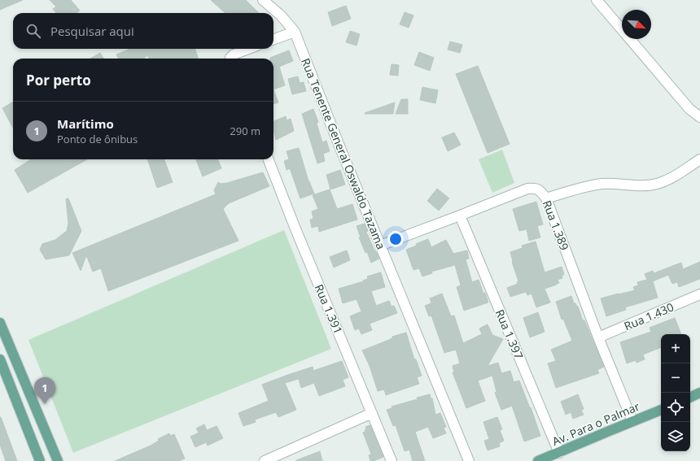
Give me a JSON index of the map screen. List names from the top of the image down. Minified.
{"streets":{"main road":["Av. Para o Palmar"],"street":["Rua Tenente General Oswaldo Tazama","Rua 1.389","Rua 1.391","Rua 1.430","Rua 1.397"]},"crossings":[["Rua Tenente General Oswaldo Tazama","Rua 1.389"],["Rua 1.389","Rua 1.430"],["Rua 1.389","Rua 1.397"],["Rua 1.389","Av. Para o Palmar"],["Rua 1.397","Av. Para o Palmar"]],"north":"bottom right","page":{"search":"Pesquisar aqui","heading":"Por perto","list":[{"mark":"1","name":"Marítimo","note":"Ponto de ônibus","value":"290 m"}],"map_buttons":["+","−"],"pins":"1"}}
